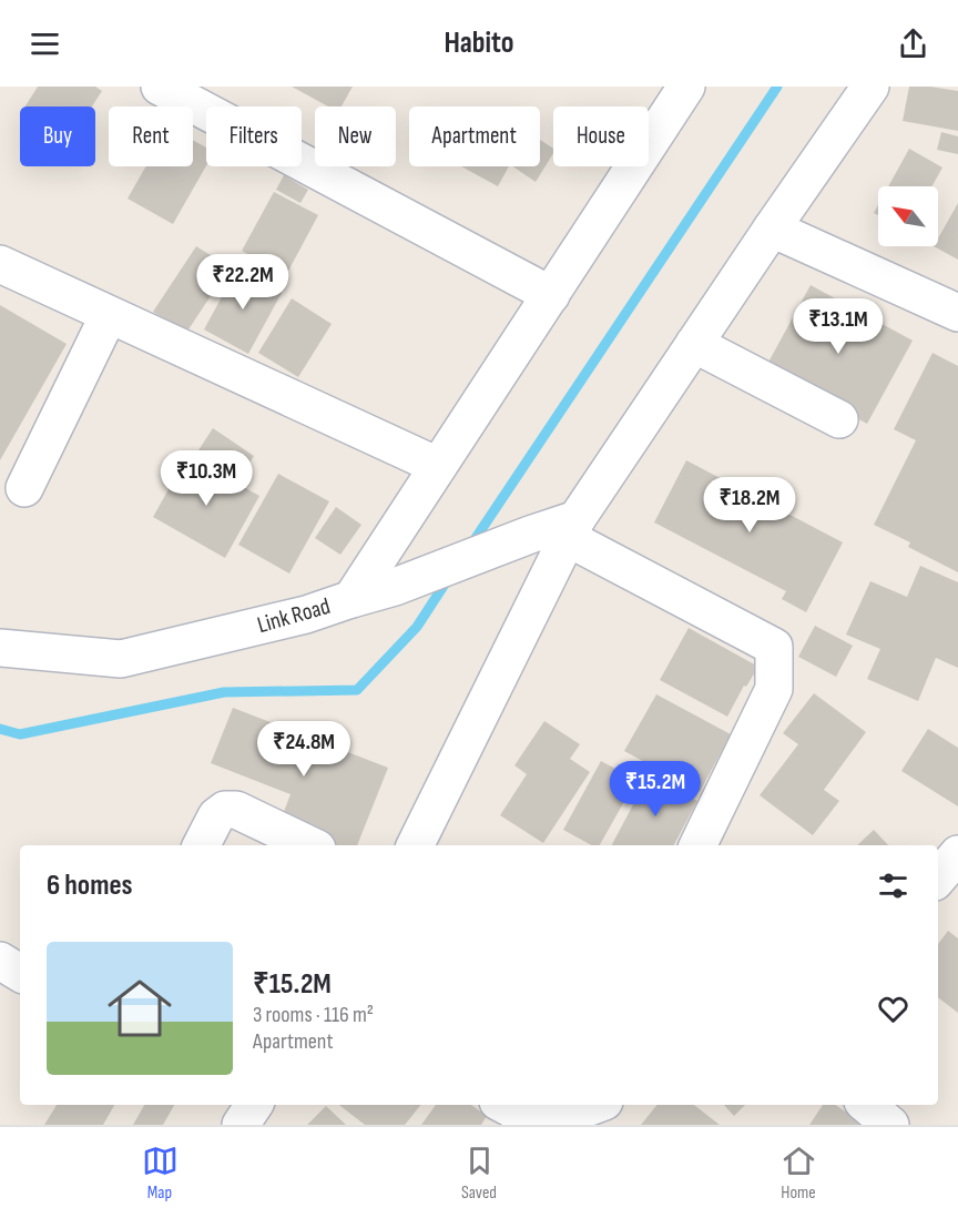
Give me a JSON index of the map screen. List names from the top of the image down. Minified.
{"streets":{"street":["Link Road"]},"north":"top left","page":{"header":"Habito","chip":["Buy","Rent","Filters","New","Apartment","House"],"price":["₹22.2M","₹13.1M","₹10.3M","₹18.2M","₹24.8M","₹15.2M"],"heading":"6 homes","list":[{"name":"₹15.2M","note":"3 rooms · 116 m² · Apartment"}],"tabs":["Map","Saved","Home"]}}
